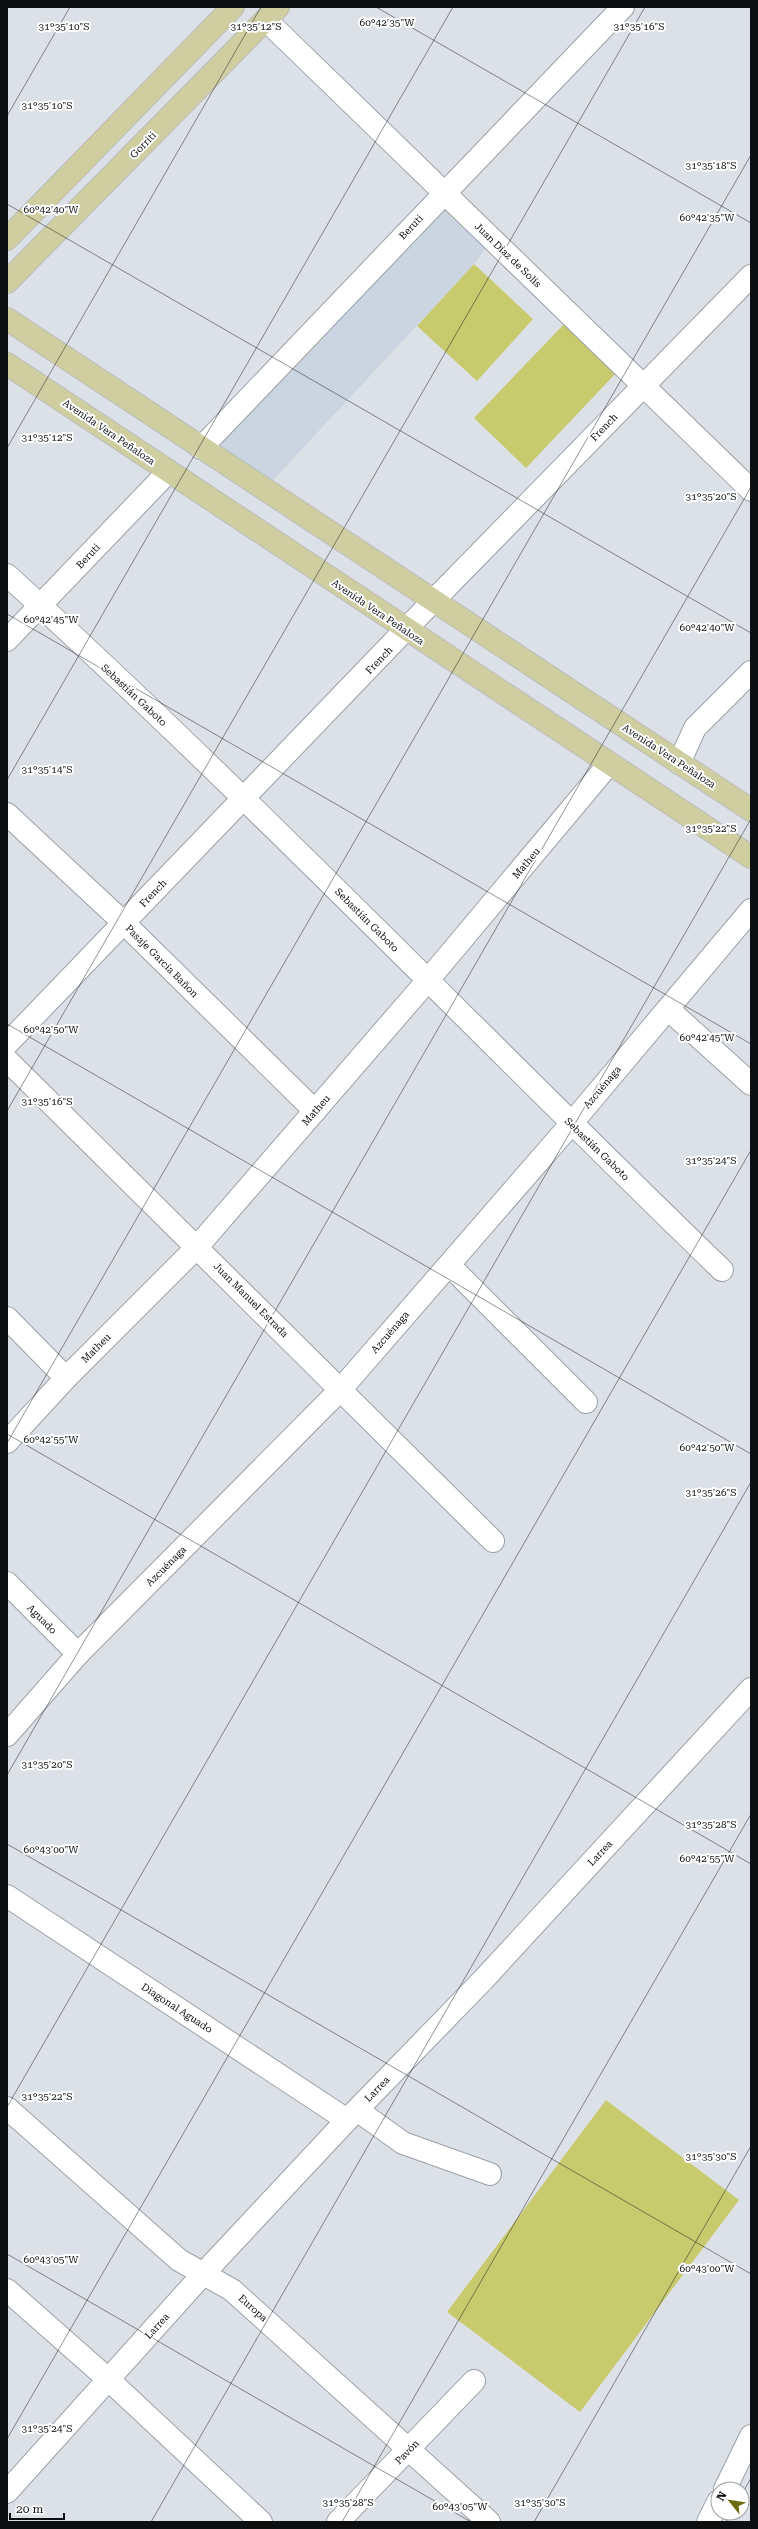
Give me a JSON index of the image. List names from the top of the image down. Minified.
{"streets":{"main road":["Gorriti","Avenida Vera Peñaloza"],"street":["Beruti","Juan Díaz de Solís","French","Sebastián Gaboto","Matheu","Pasaje García Bañon","Azcuénaga","Juan Manuel Estrada","Aguado","Larrea","Diagonal Aguado","Europa","Pavón"]},"crossings":[["Gorriti","Juan Díaz de Solís"],["Beruti","Juan Díaz de Solís"],["Beruti","Avenida Vera Peñaloza"],["Beruti","Sebastián Gaboto"],["Juan Díaz de Solís","French"],["French","Avenida Vera Peñaloza"],["French","Sebastián Gaboto"],["French","Pasaje García Bañon"],["Avenida Vera Peñaloza","Matheu"],["Sebastián Gaboto","Matheu"],["Sebastián Gaboto","Azcuénaga"],["Matheu","Pasaje García Bañon"],["Matheu","Juan Manuel Estrada"],["Azcuénaga","Juan Manuel Estrada"],["Azcuénaga","Aguado"],["Larrea","Diagonal Aguado"],["Larrea","Europa"],["Europa","Pavón"]],"scale_bar":"20 m","north":"top left","coordinates":["60°42'35\"W","31°35'10\"S","31°35'12\"S","31°35'16\"S","31°35'18\"S","60°42'40\"W","31°35'20\"S","60°42'45\"W","31°35'14\"S","31°35'22\"S","60°42'50\"W","31°35'24\"S","60°42'55\"W","31°35'26\"S","31°35'28\"S","60°43'00\"W","31°35'30\"S","60°43'05\"W"]}
